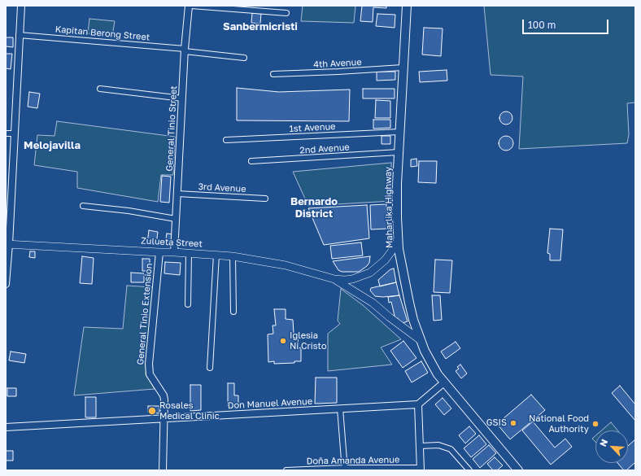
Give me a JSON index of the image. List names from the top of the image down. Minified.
{"streets":{"main road":["Maharlika Highway","Zulueta Street"],"street":["Kapitan Berong Street","4th Avenue","1st Avenue","General Tinio Street","2nd Avenue","3rd Avenue","General Tinio Extension","Don Manuel Avenue","Doña Amanda Avenue"]},"crossings":[["Kapitan Berong Street","General Tinio Street"],["4th Avenue","Maharlika Highway"],["1st Avenue","Maharlika Highway"],["General Tinio Street","3rd Avenue"],["General Tinio Street","Zulueta Street"],["2nd Avenue","Maharlika Highway"],["Maharlika Highway","Zulueta Street"],["Zulueta Street","General Tinio Extension"],["General Tinio Extension","Don Manuel Avenue"]],"districts":["Sanbermicristi","Melojavilla","Bernardo District"],"places":["Iglesia Ni Cristo","Rosales Medical Clinic","GSIS","National Food Authority"],"scale_bar":"100 m","north":"top left"}
